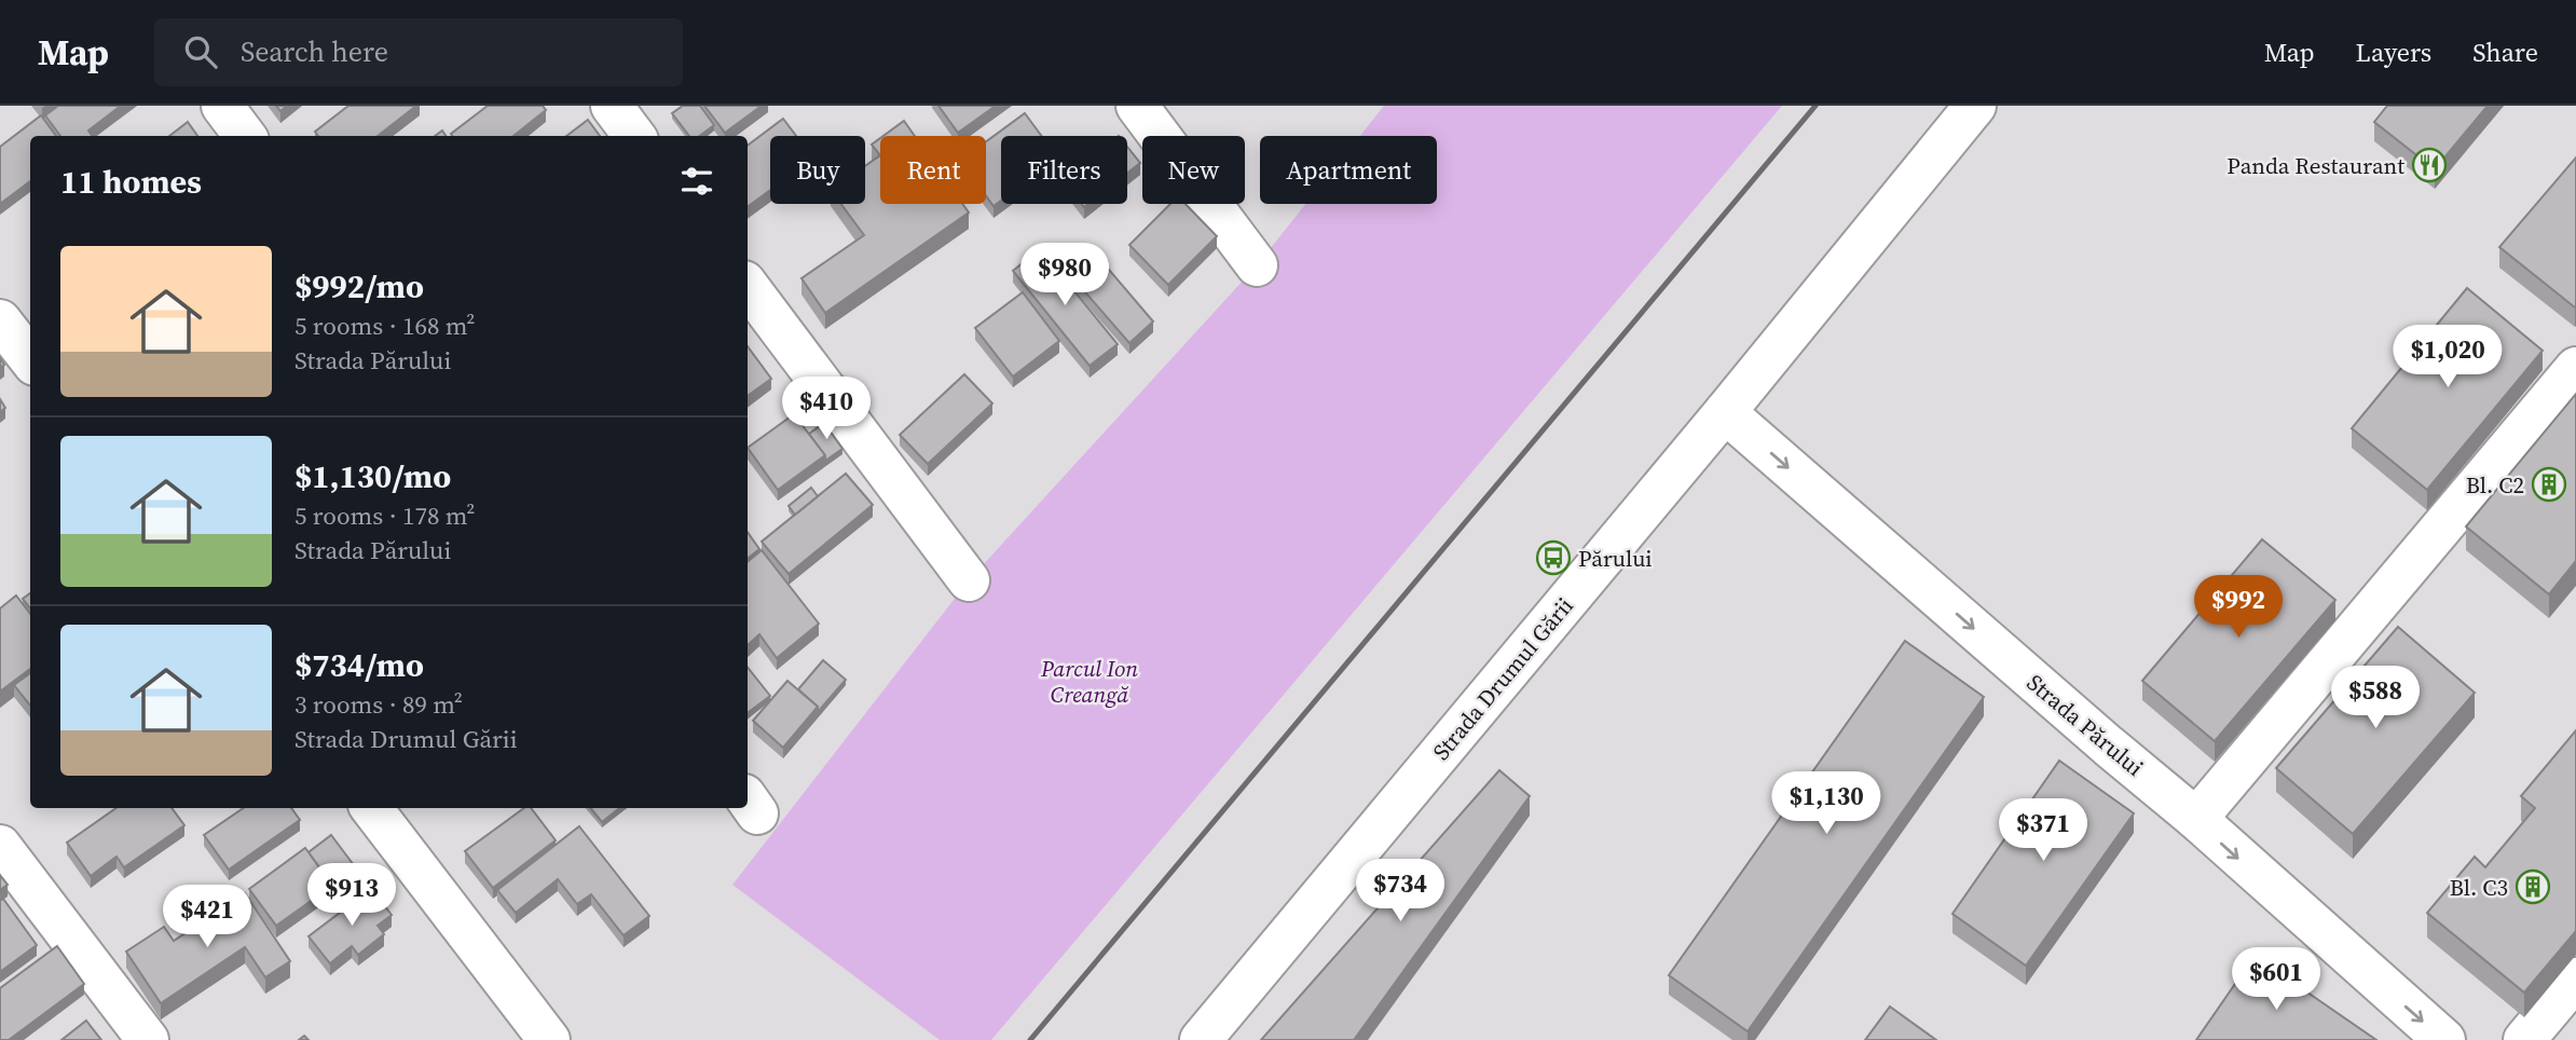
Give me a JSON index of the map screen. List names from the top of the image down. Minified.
{"streets":{"street":["Strada Drumul Gării","Strada Părului"]},"crossings":[["Strada Drumul Gării","Strada Părului"]],"one_way":["Strada Părului"],"parks":["Parcul Ion Creangă"],"places":{"restaurant":["Panda Restaurant"],"building":["Bl. C2","Bl. C3"],"bus stop":["Părului"]},"page":{"header":"Map","search":"Search here","nav":["Map","Layers","Share"],"chip":["Buy","Rent","Filters","New","Apartment"],"heading":"11 homes","list":[{"name":"$992/mo","note":"5 rooms · 168 m² · Strada Părului"},{"name":"$1,130/mo","note":"5 rooms · 178 m² · Strada Părului"},{"name":"$734/mo","note":"3 rooms · 89 m² · Strada Drumul Gării"}],"price":["$980","$1,020","$410","$992","$588","$1,130","$371","$734","$913","$421","$601"]}}
